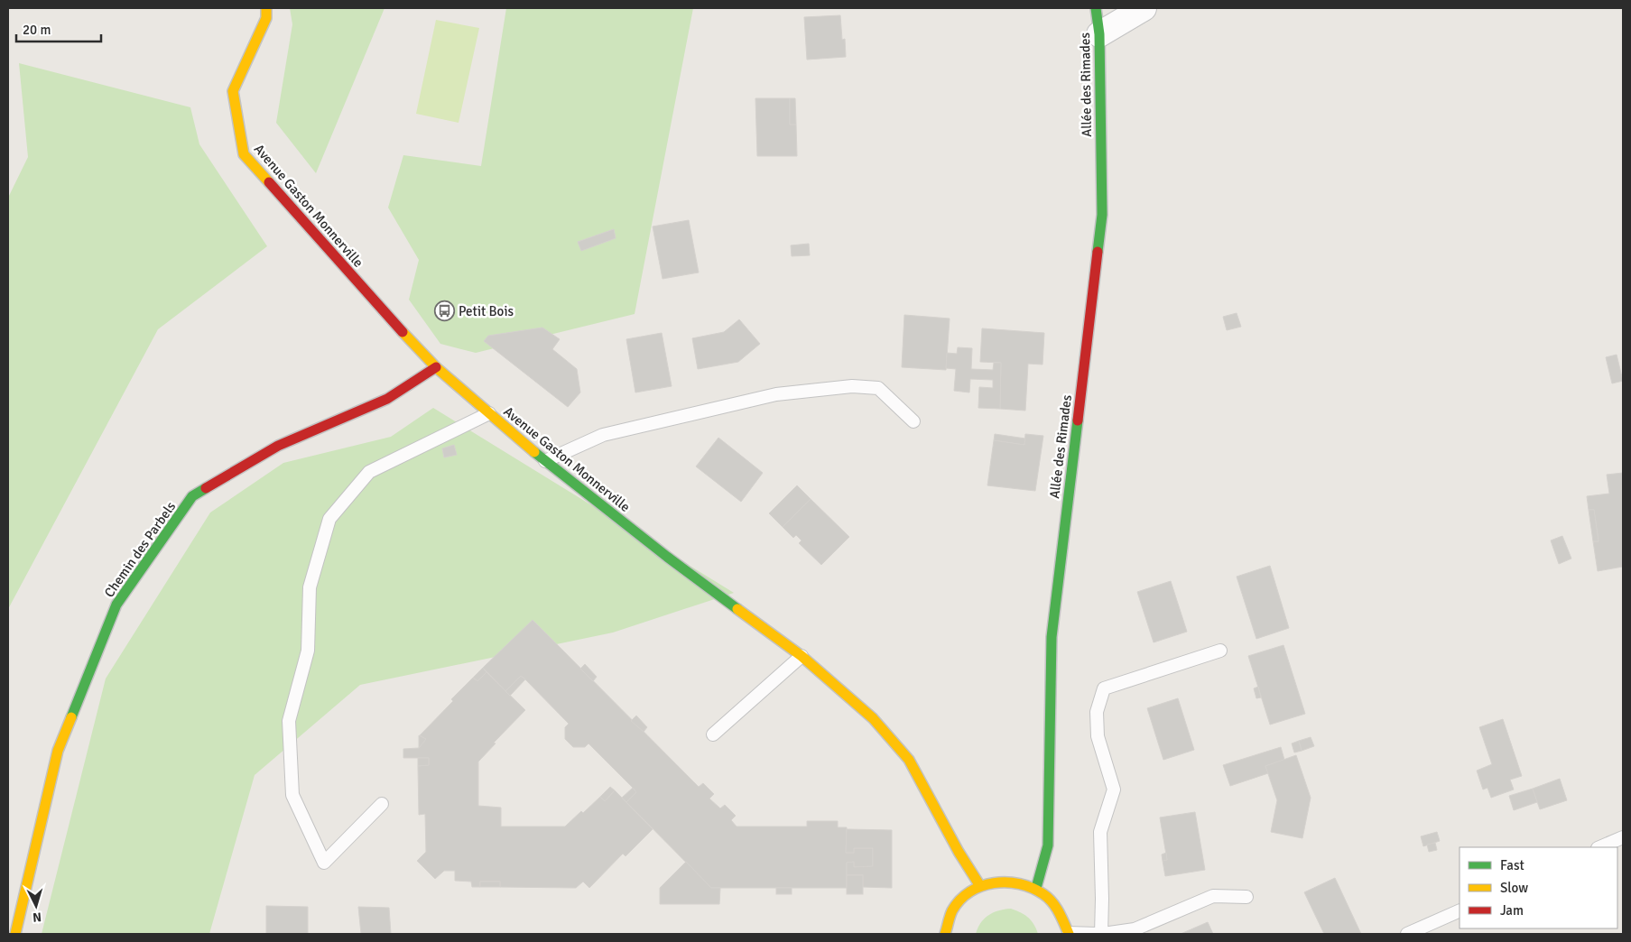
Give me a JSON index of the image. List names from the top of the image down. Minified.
{"streets":{"street":["Allée des Rimades","Avenue Gaston Monnerville","Chemin des Parbels"]},"crossings":[["Avenue Gaston Monnerville","Chemin des Parbels"]],"places":{"bus stop":["Petit Bois"]},"legend":["Fast","Slow","Jam"],"scale_bar":"20 m","north":"bottom"}
